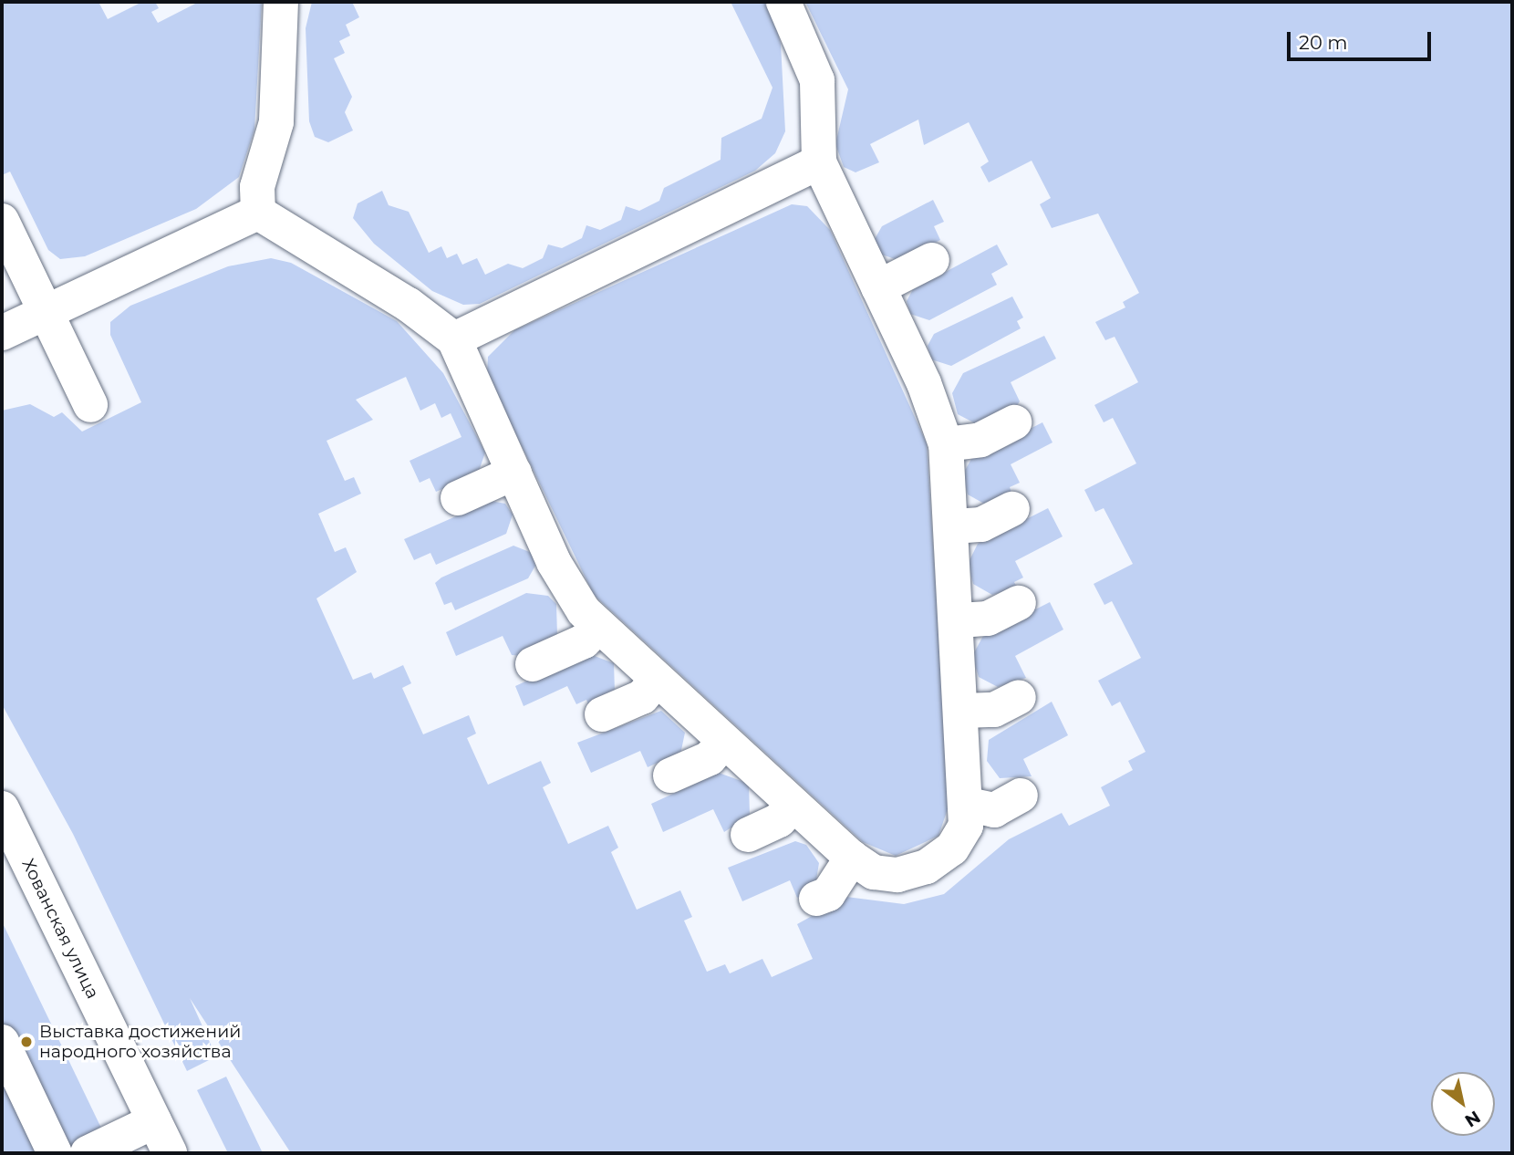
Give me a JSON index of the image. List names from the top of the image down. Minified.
{"streets":{"street":["Хованская улица"]},"places":["Выставка достижений народного хозяйства"],"scale_bar":"20 m","north":"bottom right"}
